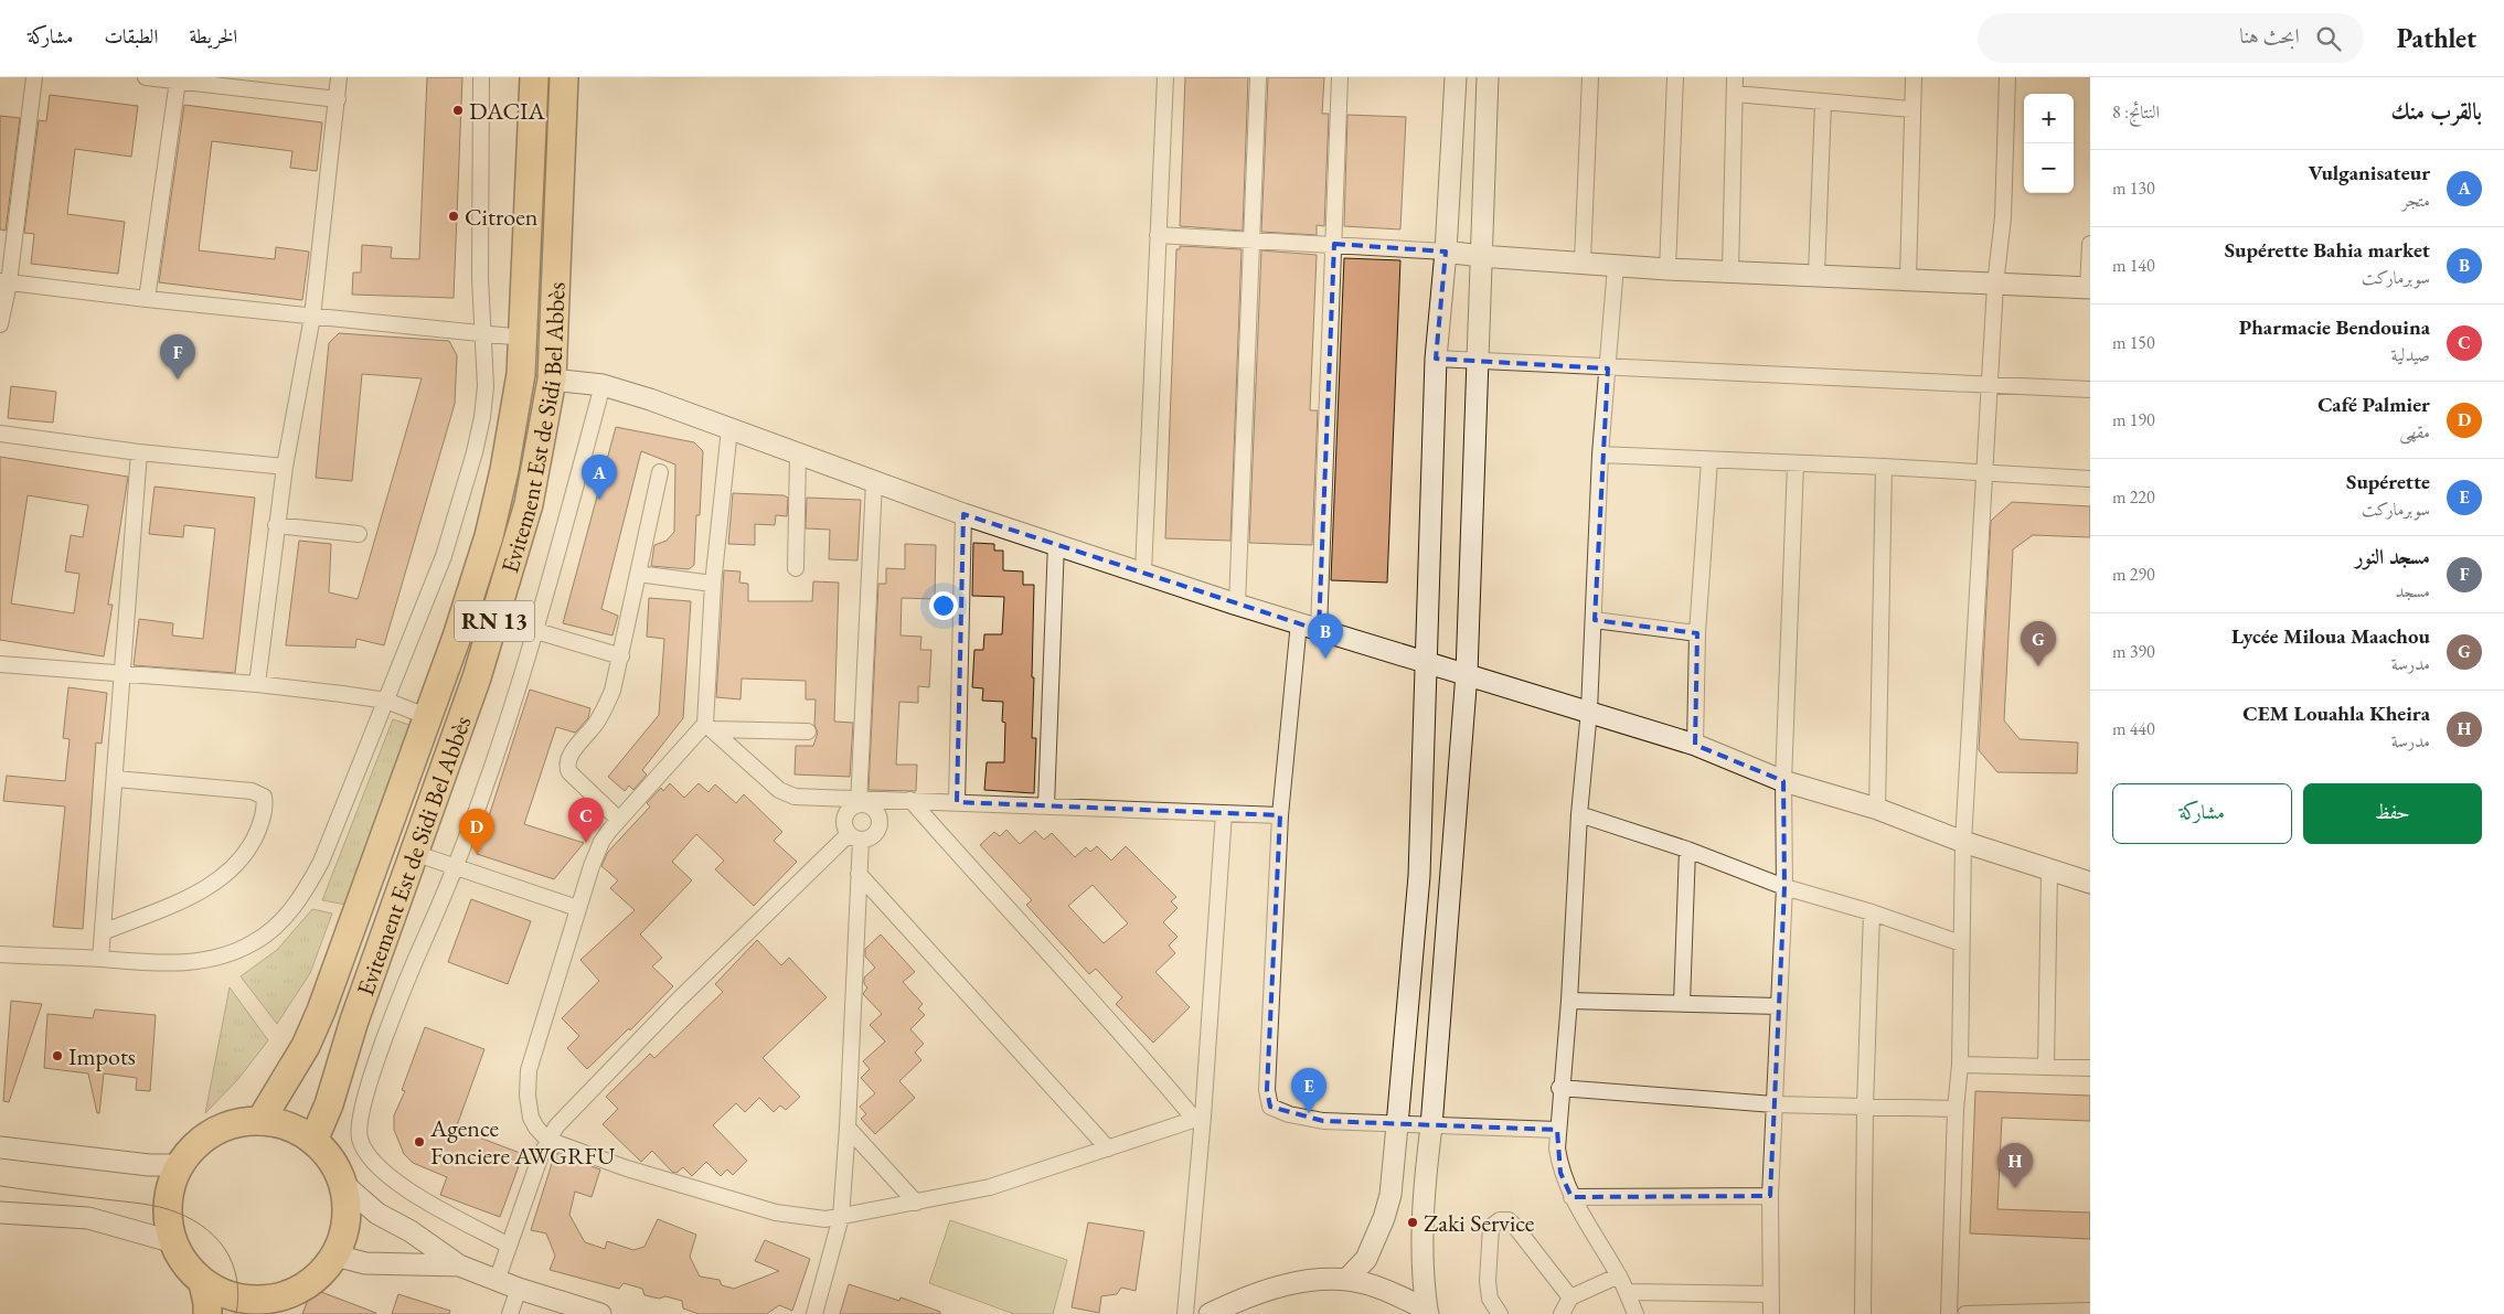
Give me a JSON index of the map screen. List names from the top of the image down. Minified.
{"streets":{"highway":["Evitement Est de Sidi Bel Abbès","RN 13"]},"places":["DACIA","Citroen","Impots","Agence Fonciere AWGRFU","Zaki Service"],"page":{"header":"Pathlet","search":"ابحث هنا","nav":["الخريطة","الطبقات","مشاركة"],"heading":["بالقرب منك","النتائج: 8"],"map_buttons":["+","−"],"list":[{"mark":"A","name":"Vulganisateur","note":"متجر","value":"130 m"},{"mark":"B","name":"Supérette Bahia market","note":"سوبرماركت","value":"140 m"},{"mark":"C","name":"Pharmacie Bendouina","note":"صيدلية","value":"150 m"},{"mark":"D","name":"Café Palmier","note":"مقهى","value":"190 m"},{"mark":"E","name":"Supérette","note":"سوبرماركت","value":"220 m"},{"mark":"F","name":"مسجد النور","note":"مسجد","value":"290 m"},{"mark":"G","name":"Lycée Miloua Maachou","note":"مدرسة","value":"390 m"},{"mark":"H","name":"CEM Louahla Kheira","note":"مدرسة","value":"440 m"}],"pins":["F","A","B","G","C","D","E","H"],"buttons":["حفظ","مشاركة"]}}
